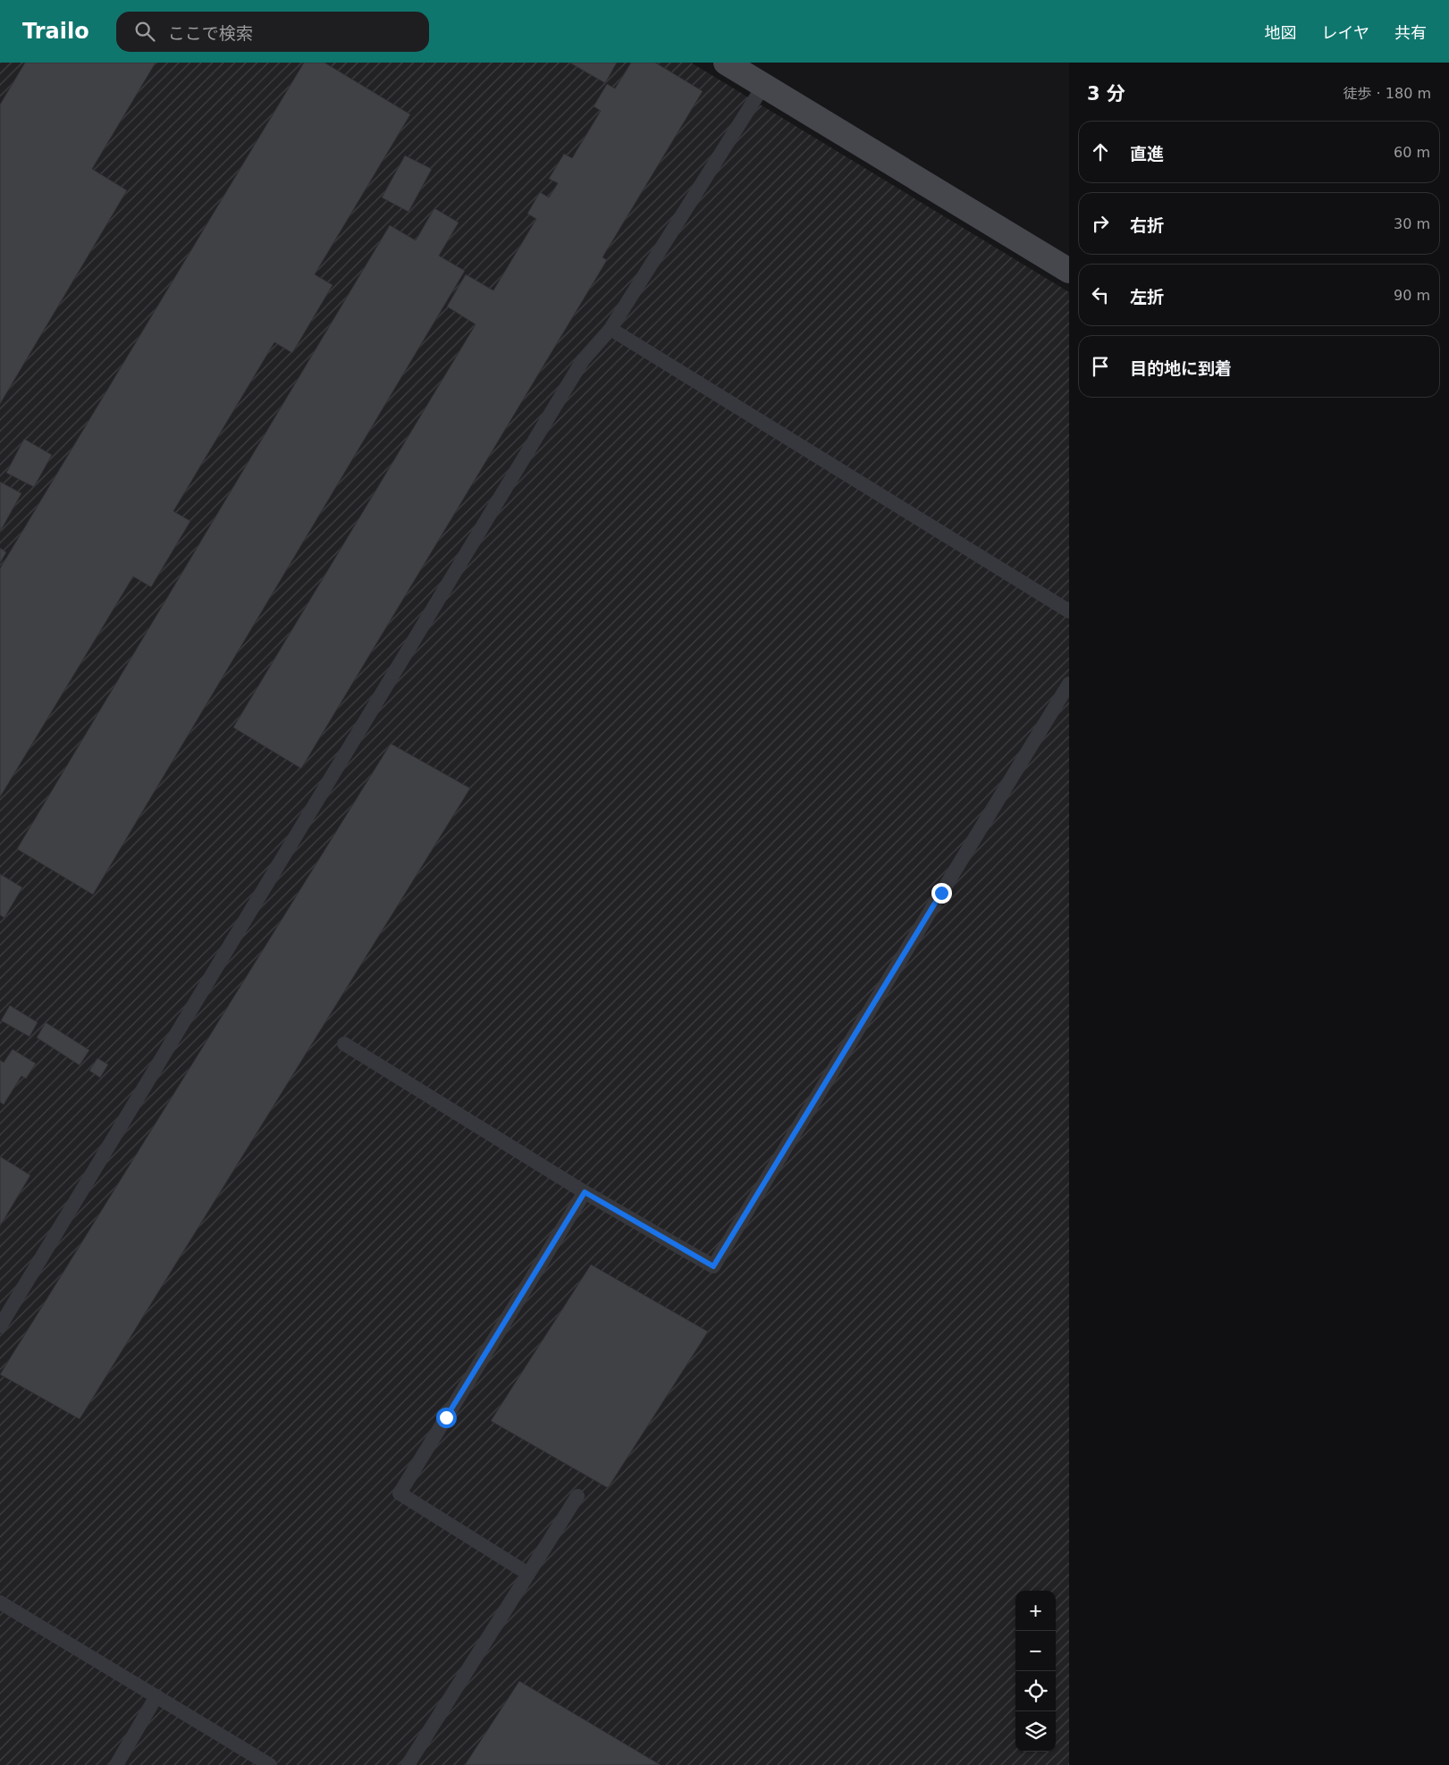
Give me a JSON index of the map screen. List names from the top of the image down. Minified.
{"page":{"header":"Trailo","search":"ここで検索","nav":["地図","レイヤ","共有"],"heading":["3 分","徒歩 · 180 m"],"list":[["直進","60 m"],["右折","30 m"],["左折","90 m"],"目的地に到着"],"map_buttons":["+","−"]}}
